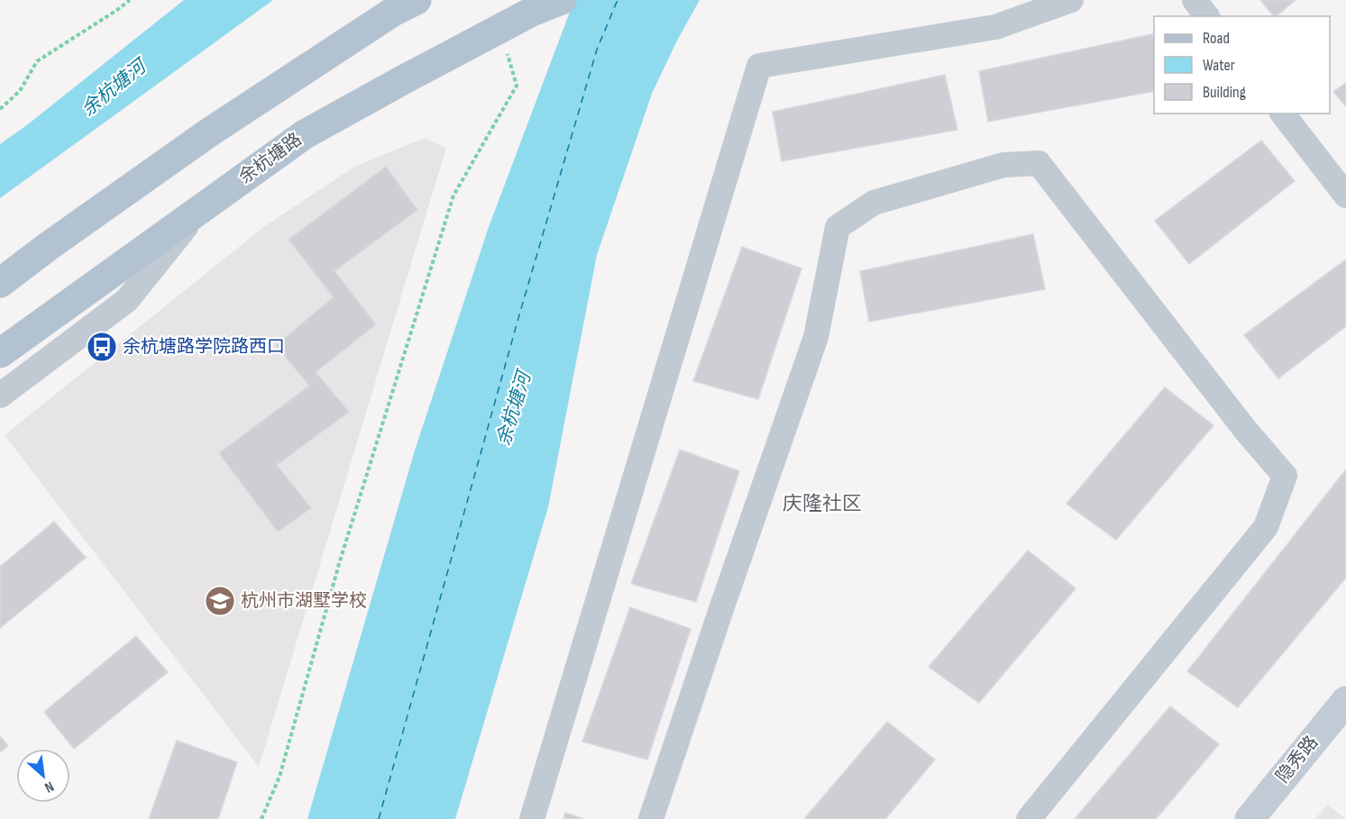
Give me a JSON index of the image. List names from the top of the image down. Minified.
{"streets":{"main road":["余杭塘路"],"street":["隐秀路"]},"districts":["庆隆社区"],"water":["余杭塘河"],"places":{"bus stop":["余杭塘路学院路西口"],"school or university":["杭州市湖墅学校"]},"legend":["Road","Water","Building"],"north":"bottom right"}
